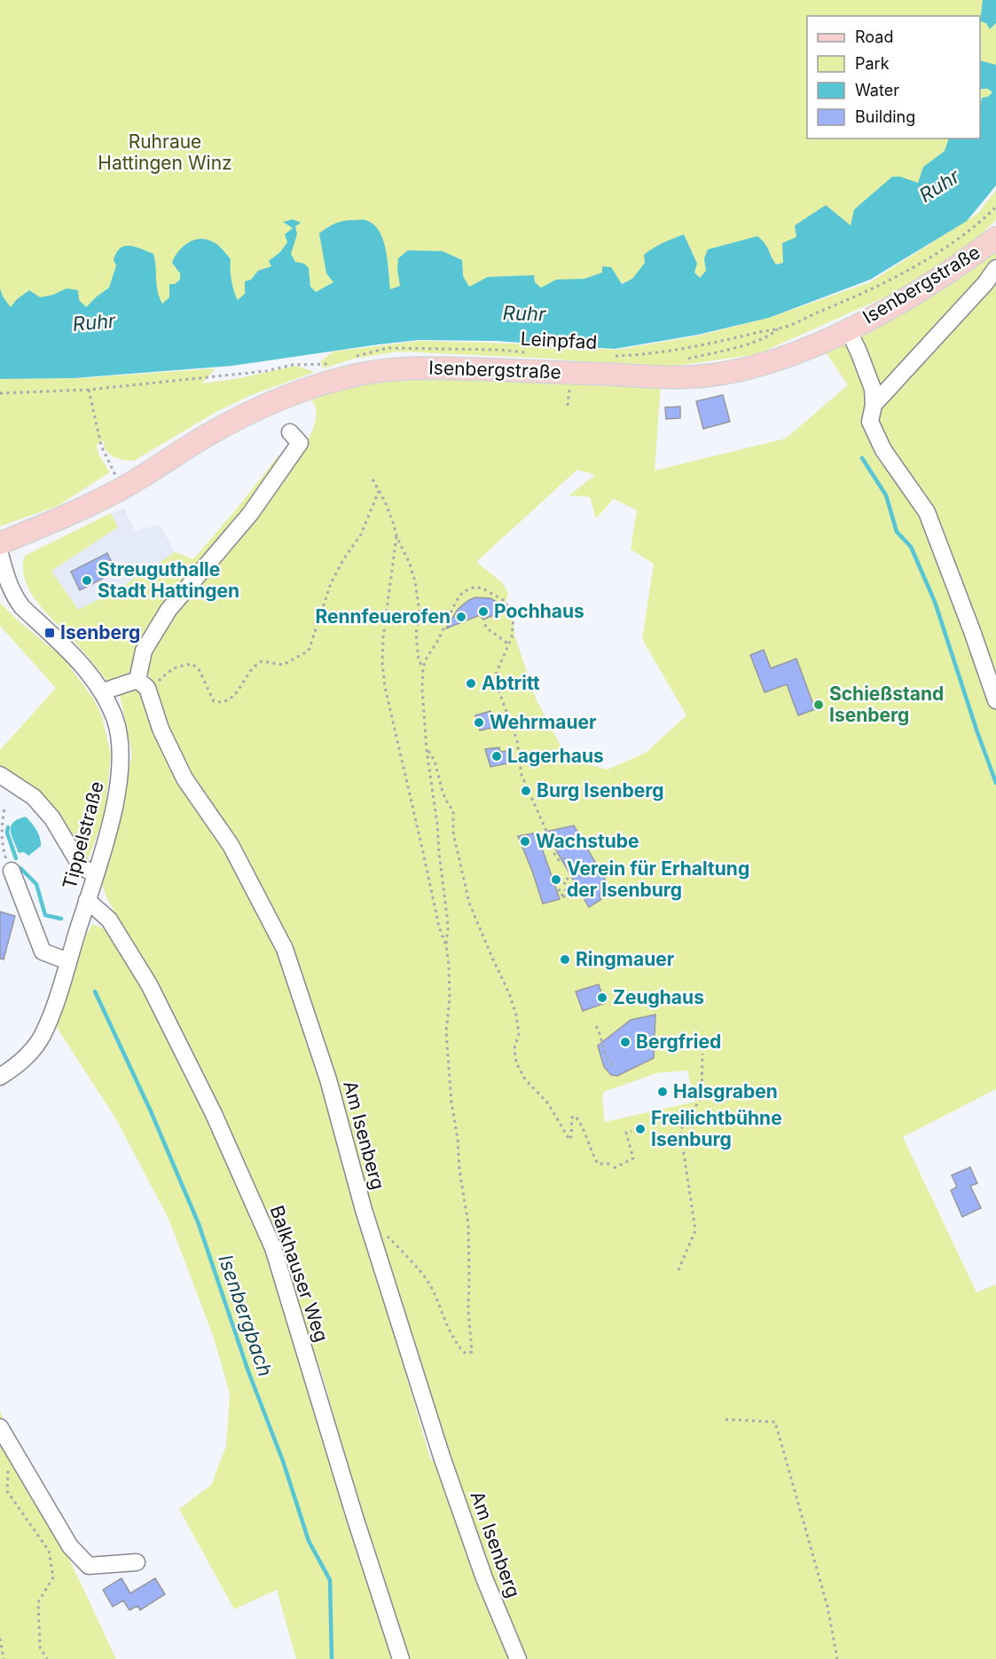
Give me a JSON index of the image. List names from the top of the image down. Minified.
{"streets":{"main road":["Isenbergstraße"],"street":["Tippelstraße","Am Isenberg","Balkhauser Weg"],"path":["Leinpfad"]},"crossings":[["Tippelstraße","Balkhauser Weg"]],"water":["Ruhr","Isenbergbach"],"parks":["Ruhraue Hattingen Winz"],"places":{"other":["Streuguthalle Stadt Hattingen","Pochhaus","Rennfeuerofen","Abtritt","Schießstand Isenberg","Wehrmauer","Lagerhaus","Burg Isenberg","Wachstube","Verein für Erhaltung der Isenburg","Ringmauer","Zeughaus","Bergfried","Halsgraben","Freilichtbühne Isenburg"],"transit":["Isenberg"]},"legend":["Road","Park","Water","Building"]}
